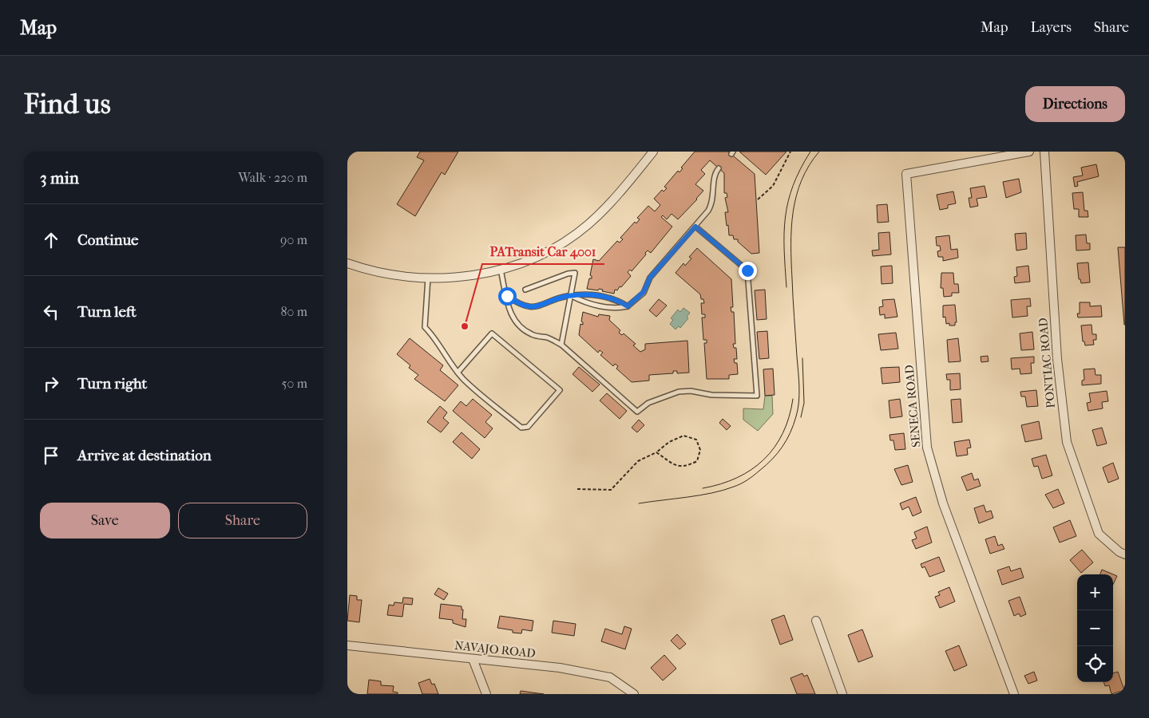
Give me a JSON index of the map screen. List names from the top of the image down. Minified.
{"streets":{"street":["PONTIAC ROAD","SENECA ROAD","NAVAJO ROAD"]},"places":["PATransit Car 4001"],"page":{"header":"Map","nav":["Map","Layers","Share"],"buttons":["Directions",["Save","Share"]],"title":"Find us","heading":["3 min","Walk · 220 m"],"list":[["Continue","90 m"],["Turn left","80 m"],["Turn right","50 m"],"Arrive at destination"],"map_buttons":["+","−"]}}
